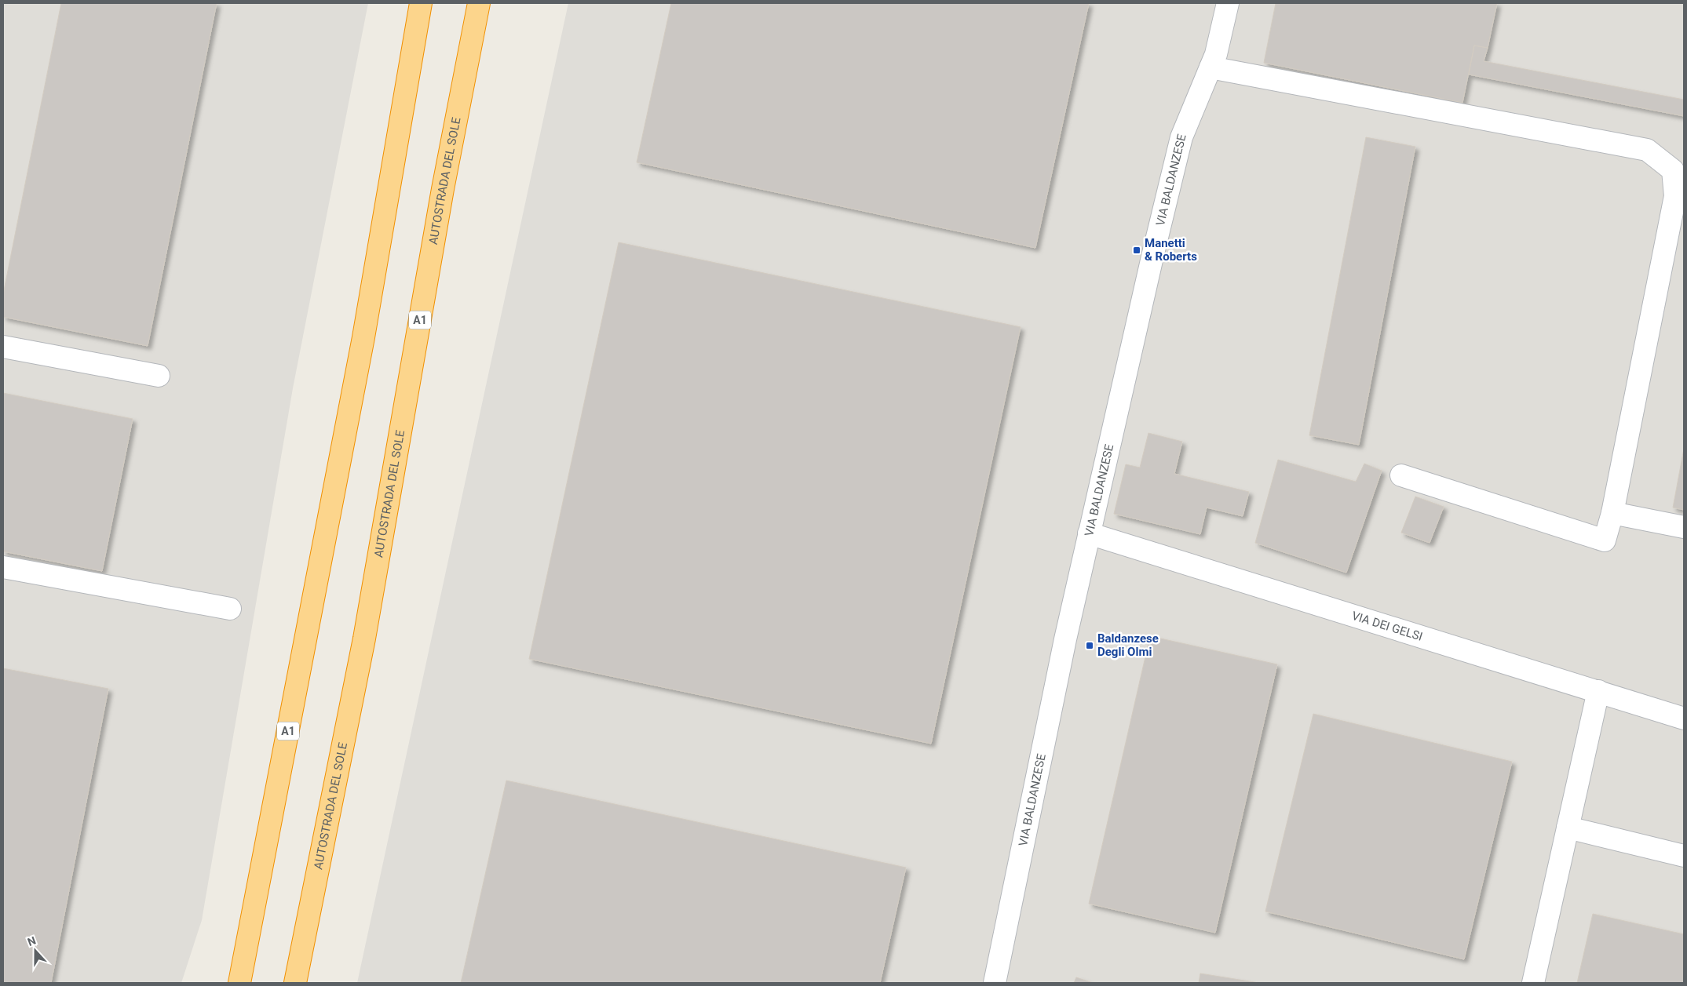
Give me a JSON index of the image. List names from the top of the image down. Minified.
{"streets":{"highway":["AUTOSTRADA DEL SOLE","A1"],"street":["VIA BALDANZESE","VIA DEI GELSI"]},"crossings":[["VIA BALDANZESE","VIA DEI GELSI"]],"places":{"transit":["Manetti & Roberts","Baldanzese Degli Olmi"]},"north":"top"}
